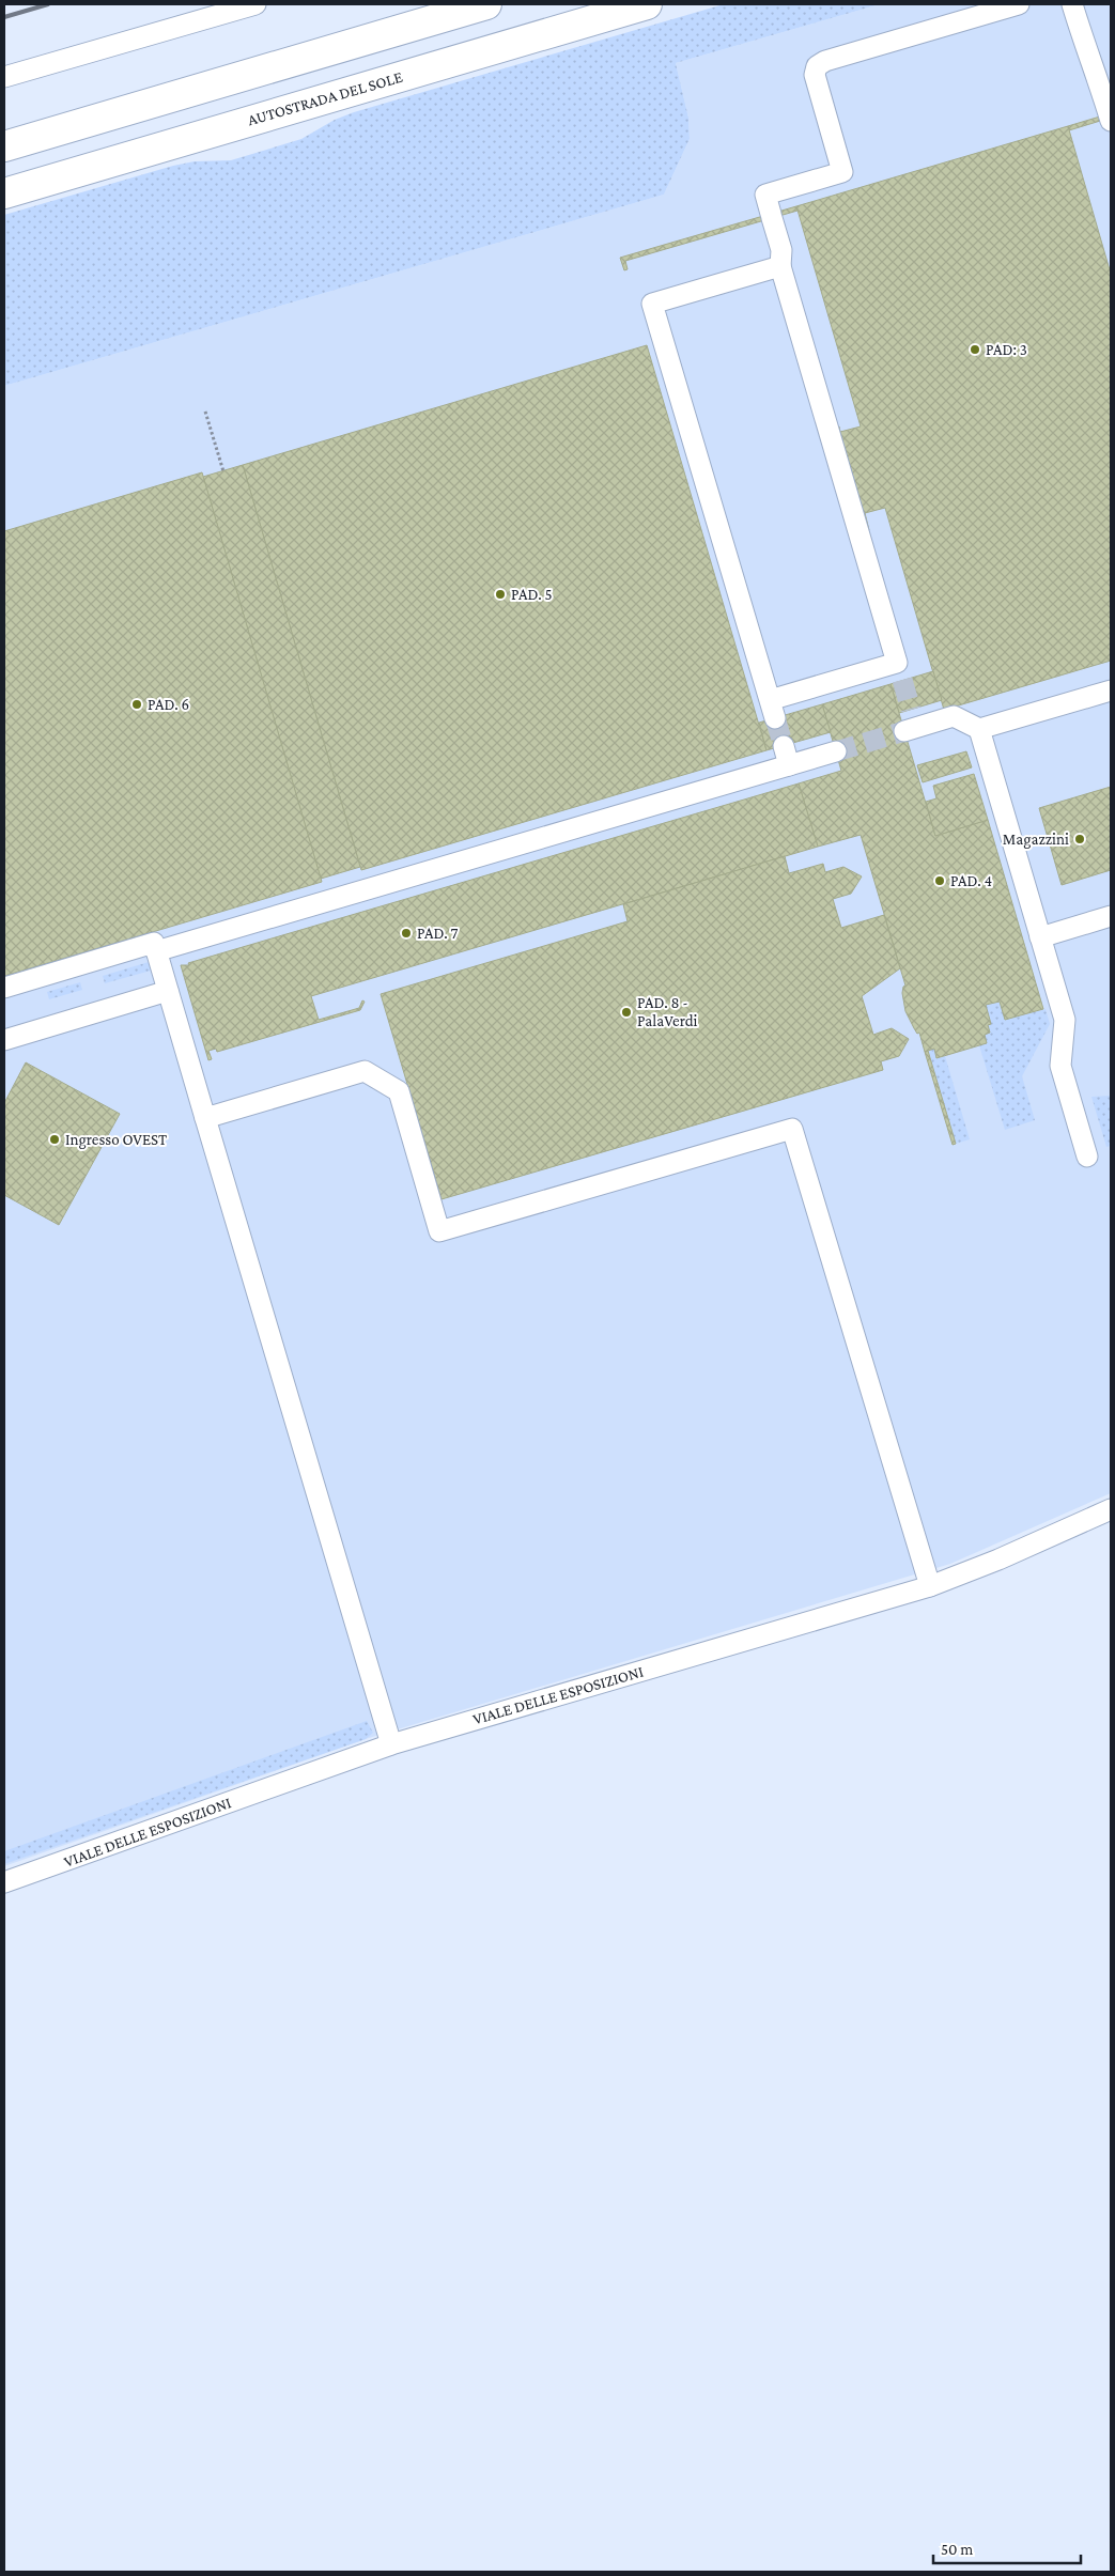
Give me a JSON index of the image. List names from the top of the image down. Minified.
{"streets":{"highway":["AUTOSTRADA DEL SOLE"],"street":["VIALE DELLE ESPOSIZIONI"]},"places":["PAD: 3","PAD. 5","PAD. 6","Magazzini","PAD. 4","PAD. 7","PAD. 8 - PalaVerdi","Ingresso OVEST"],"scale_bar":"50 m"}
